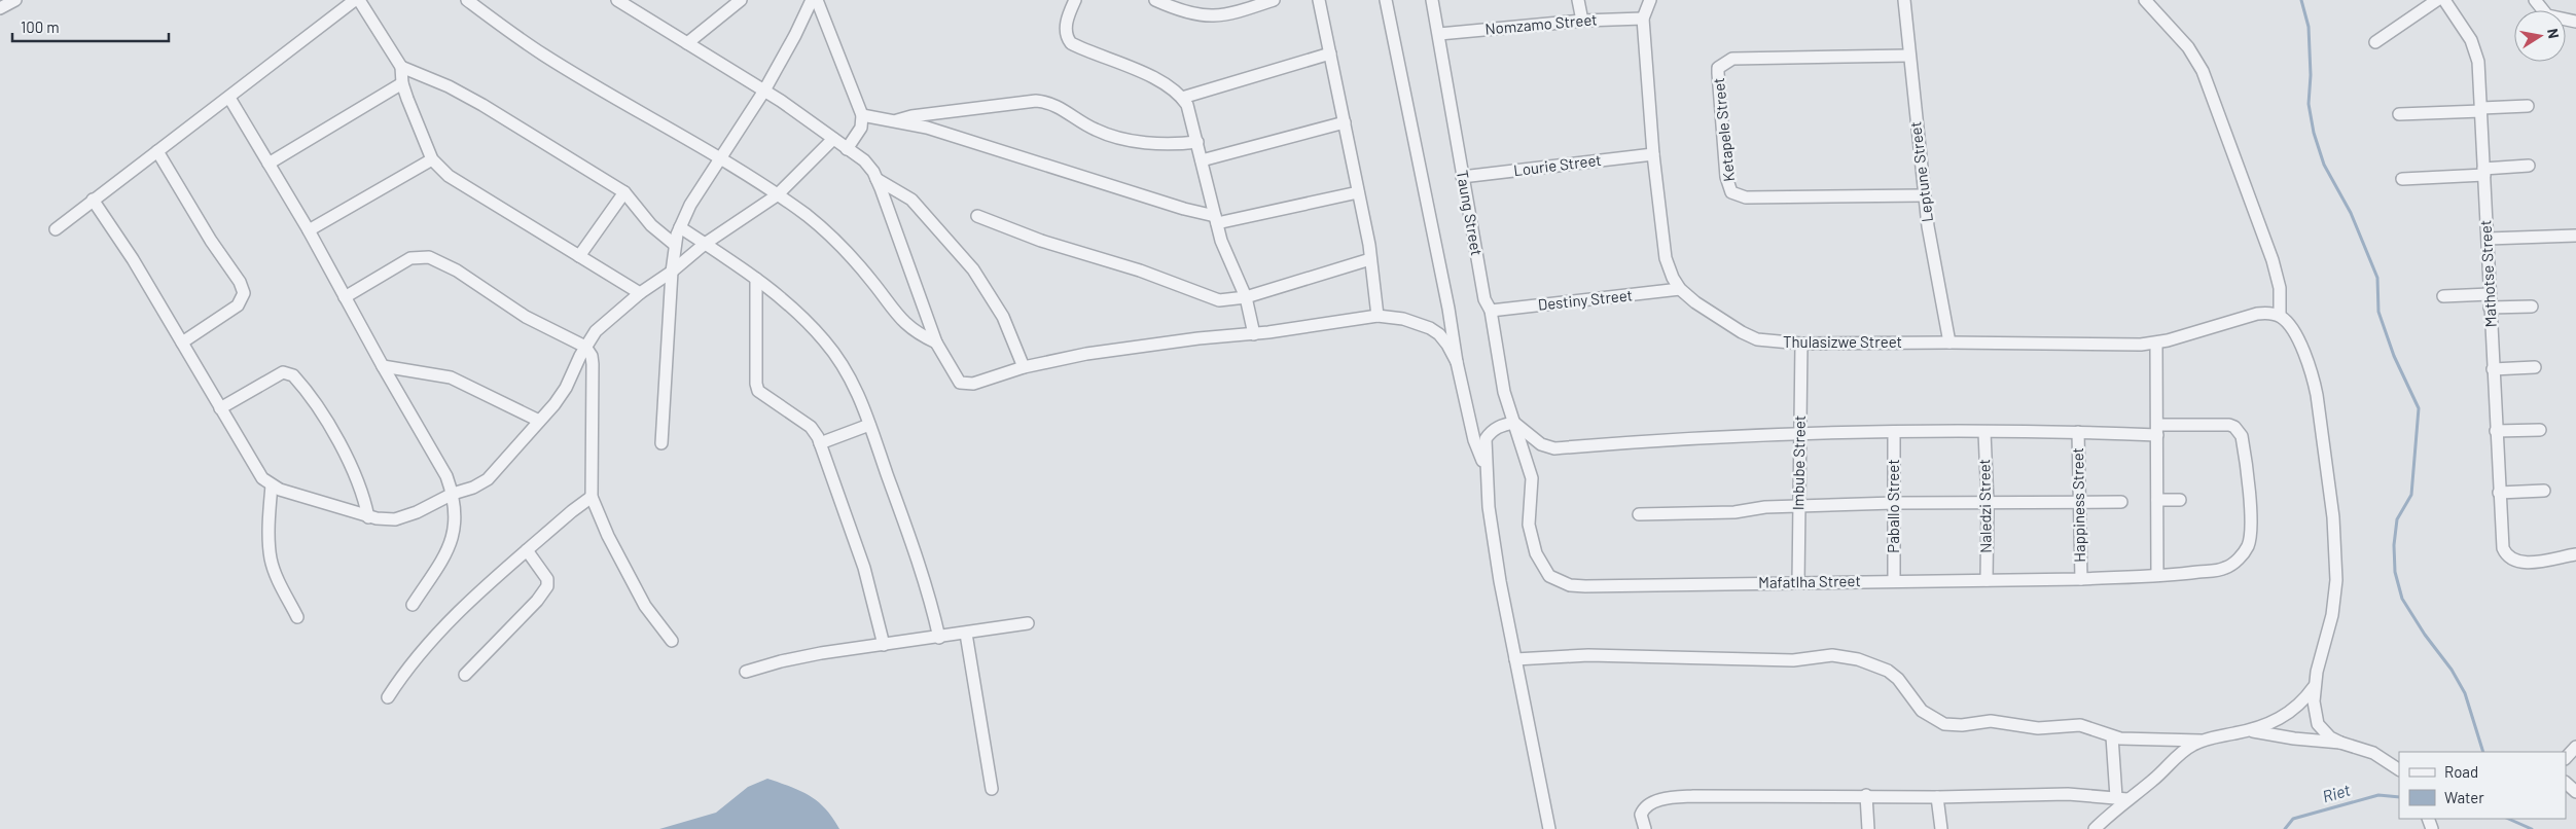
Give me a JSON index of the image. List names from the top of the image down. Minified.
{"streets":{"street":["Nomzamo Street","Ketapele Street","Lourie Street","Leptune Street","Taung Street","Mathotse Street","Destiny Street","Thulasizwe Street","Imbube Street","Happiness Street","Paballo Street","Naledzi Street","Mafatlha Street"]},"crossings":[["Nomzamo Street","Taung Street"],["Nomzamo Street","Thulasizwe Street"],["Ketapele Street","Leptune Street"],["Lourie Street","Taung Street"],["Lourie Street","Thulasizwe Street"],["Leptune Street","Thulasizwe Street"],["Taung Street","Destiny Street"],["Taung Street","Mafatlha Street"],["Destiny Street","Thulasizwe Street"],["Thulasizwe Street","Imbube Street"],["Imbube Street","Mafatlha Street"],["Happiness Street","Naledzi Street"],["Happiness Street","Mafatlha Street"],["Paballo Street","Mafatlha Street"],["Naledzi Street","Mafatlha Street"]],"water":["Riet"],"legend":["Road","Water"],"scale_bar":"100 m","north":"right"}
